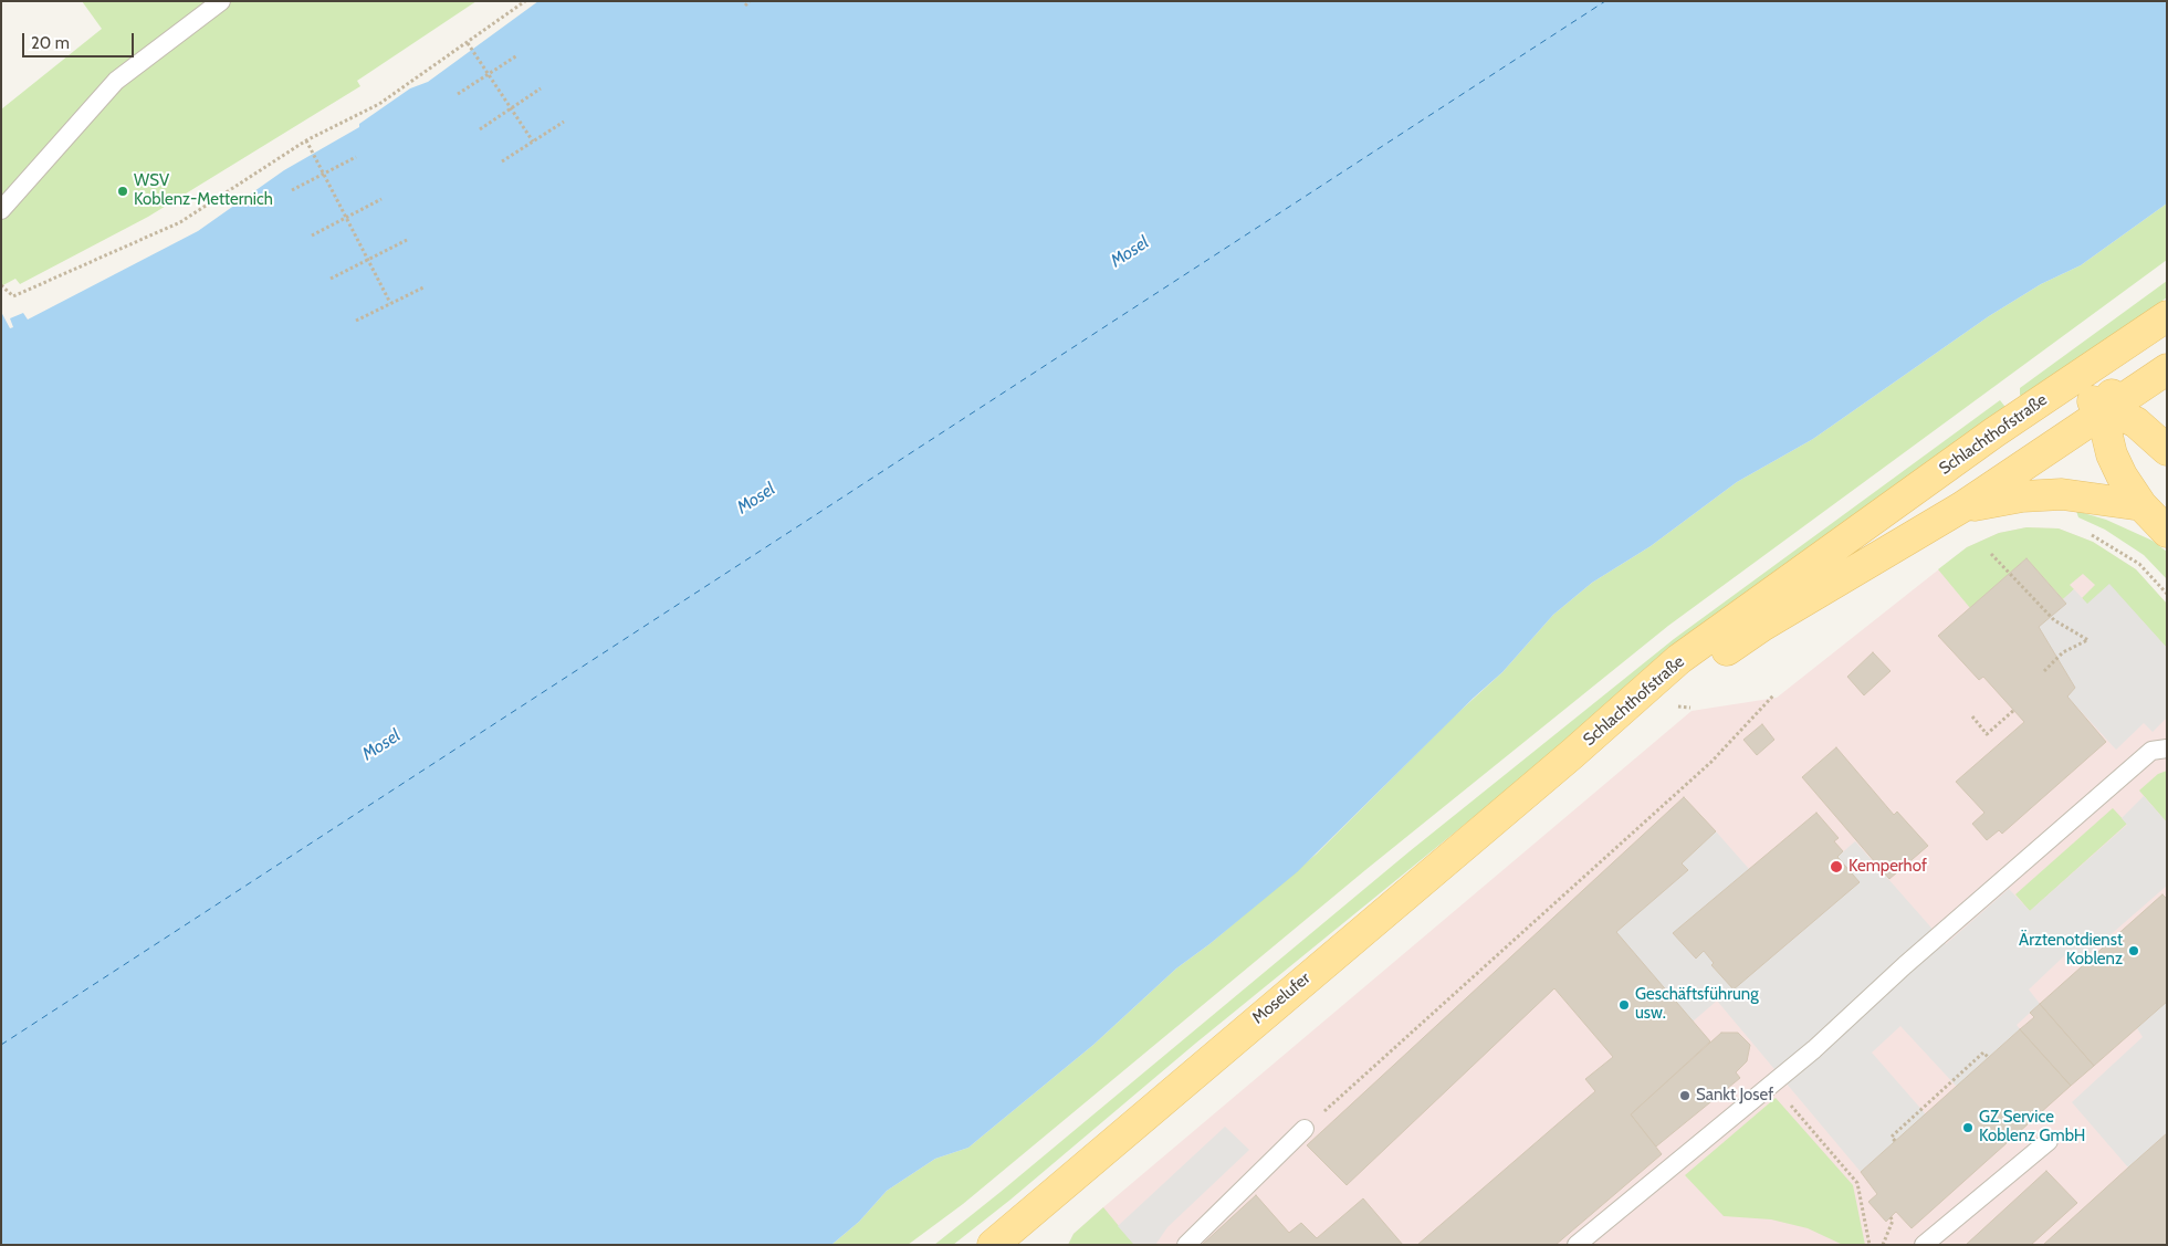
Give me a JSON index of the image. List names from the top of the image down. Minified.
{"streets":{"main road":["Schlachthofstraße","Moselufer"]},"crossings":[["Schlachthofstraße","Moselufer"]],"water":["Mosel"],"places":["WSV Koblenz-Metternich","Kemperhof","Ärztenotdienst Koblenz","Geschäftsführung usw.","Sankt Josef","GZ Service Koblenz GmbH"],"scale_bar":"20 m"}
